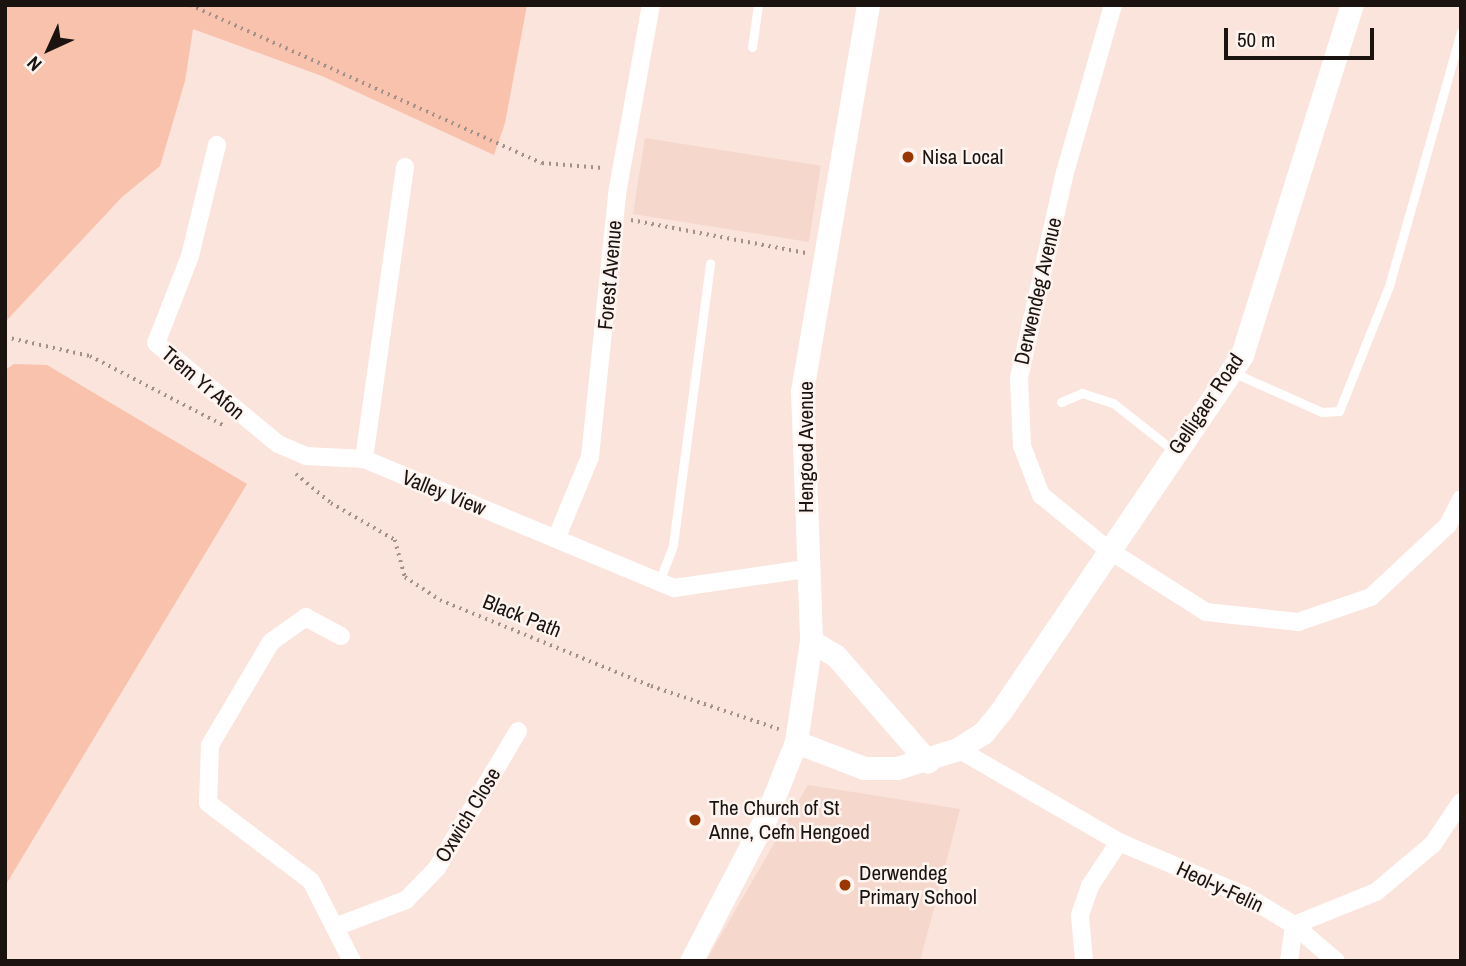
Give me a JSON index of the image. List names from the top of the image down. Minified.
{"streets":{"street":["Forest Avenue","Derwendeg Avenue","Trem Yr Afon","Gelligaer Road","Hengoed Avenue","Valley View","Oxwich Close","Heol-y-Felin"],"path":["Black Path"]},"crossings":[["Forest Avenue","Valley View"],["Derwendeg Avenue","Gelligaer Road"],["Trem Yr Afon","Valley View"],["Gelligaer Road","Hengoed Avenue"],["Gelligaer Road","Black Path"],["Gelligaer Road","Heol-y-Felin"],["Hengoed Avenue","Valley View"],["Hengoed Avenue","Black Path"]],"places":["Nisa Local","The Church of St Anne, Cefn Hengoed","Derwendeg Primary School"],"scale_bar":"50 m","north":"bottom left"}
